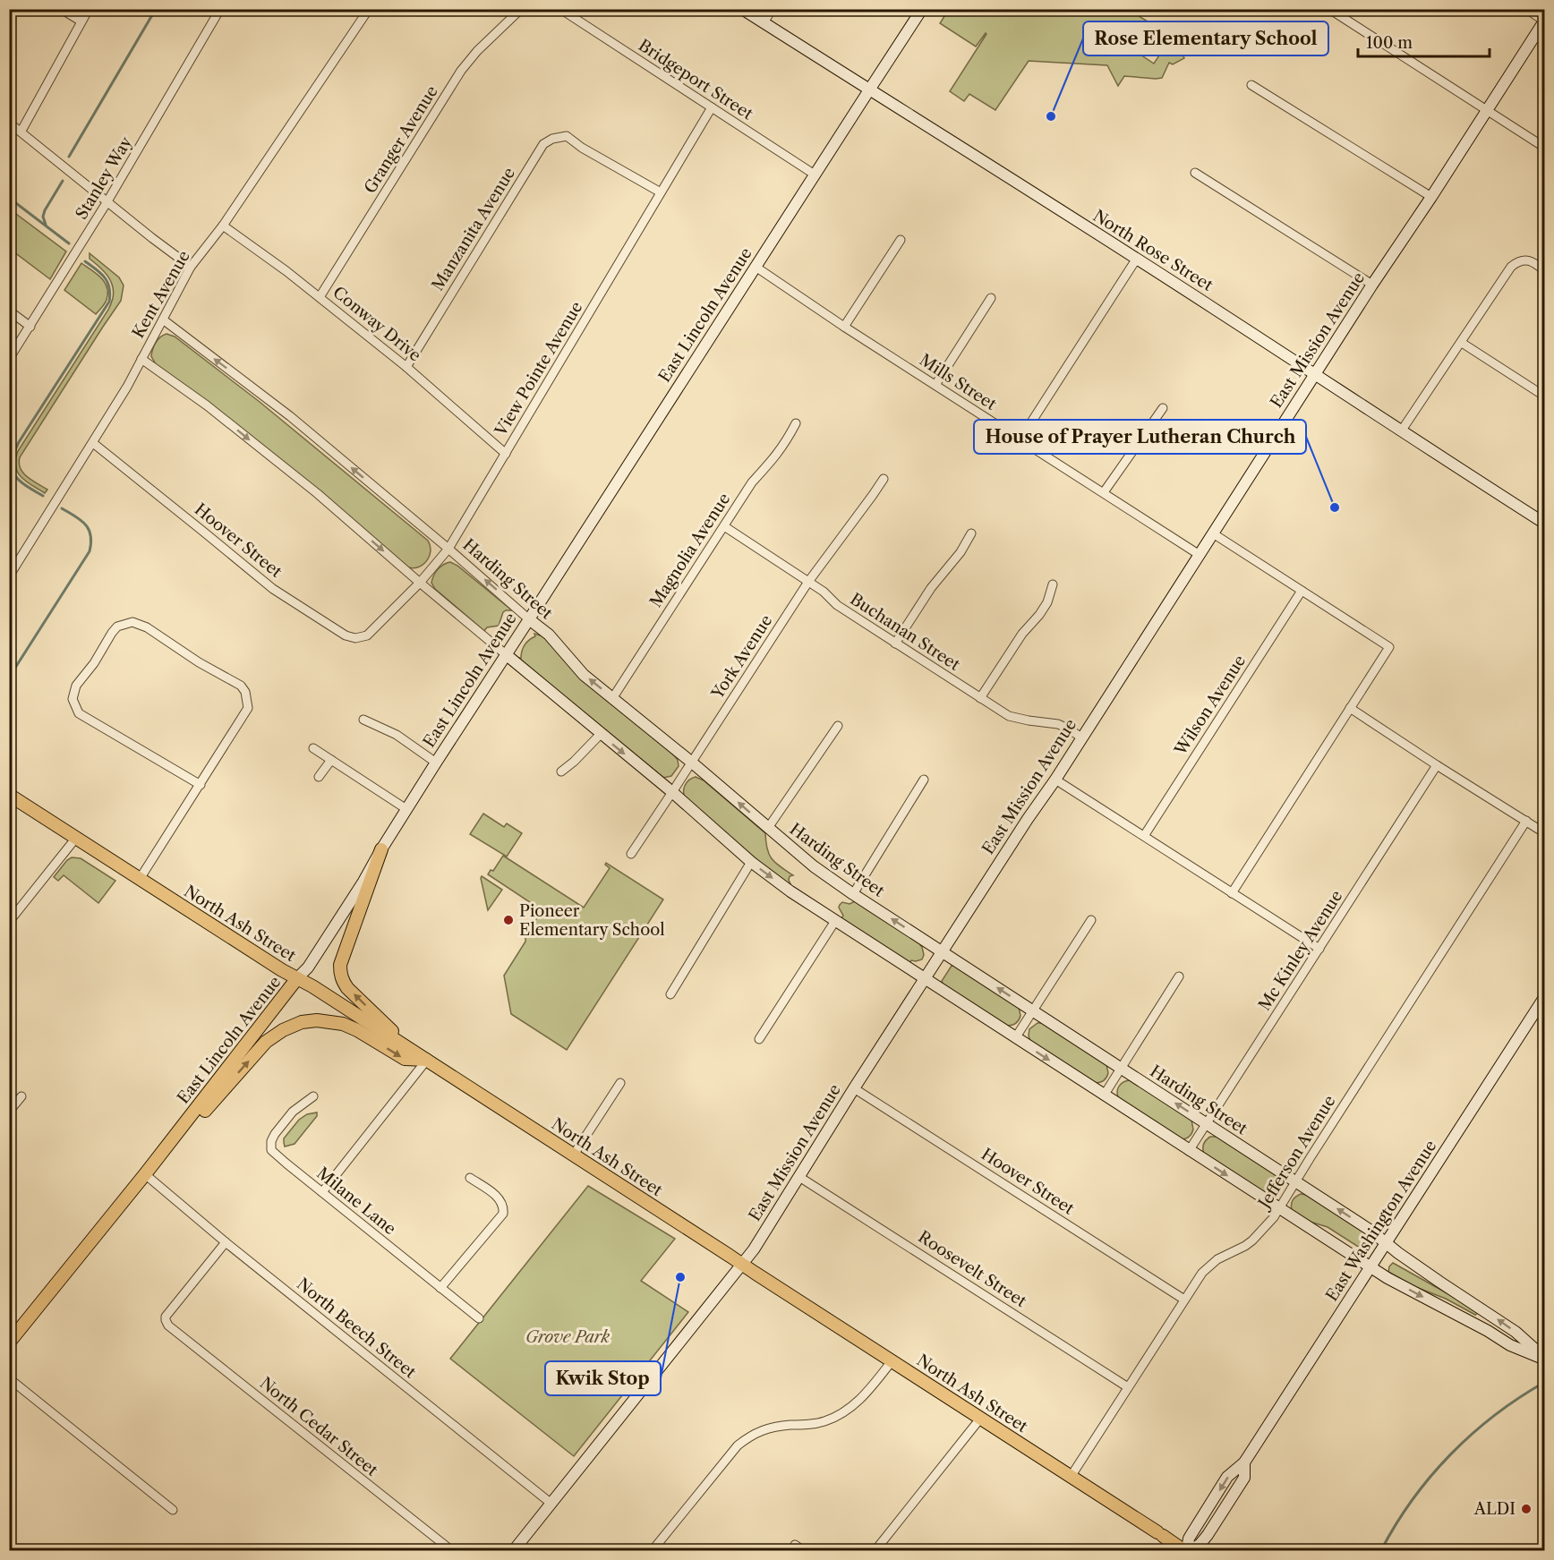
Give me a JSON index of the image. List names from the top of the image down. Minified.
{"streets":{"main road":["North Rose Street","East Lincoln Avenue","East Mission Avenue","Harding Street","North Ash Street","East Washington Avenue"],"street":["Bridgeport Street","Granger Avenue","Stanley Way","Manzanita Avenue","Kent Avenue","Conway Drive","View Pointe Avenue","Mills Street","Hoover Street","Magnolia Avenue","Buchanan Street","York Avenue","Wilson Avenue","Mc Kinley Avenue","Jefferson Avenue","Milane Lane","Roosevelt Street","North Beech Street","North Cedar Street"]},"crossings":[["Bridgeport Street","East Lincoln Avenue"],["Bridgeport Street","View Pointe Avenue"],["Granger Avenue","Conway Drive"],["Manzanita Avenue","Conway Drive"],["Manzanita Avenue","View Pointe Avenue"],["North Rose Street","East Lincoln Avenue"],["North Rose Street","East Mission Avenue"],["Kent Avenue","Conway Drive"],["Kent Avenue","Hoover Street"],["Kent Avenue","Harding Street"],["East Lincoln Avenue","Mills Street"],["East Lincoln Avenue","Harding Street"],["East Lincoln Avenue","North Ash Street"],["East Lincoln Avenue","North Beech Street"],["Conway Drive","View Pointe Avenue"],["East Mission Avenue","Mills Street"],["East Mission Avenue","Hoover Street"],["East Mission Avenue","Harding Street"],["East Mission Avenue","Buchanan Street"],["East Mission Avenue","North Ash Street"],["East Mission Avenue","Roosevelt Street"],["East Mission Avenue","North Beech Street"],["View Pointe Avenue","Hoover Street"],["View Pointe Avenue","Harding Street"],["Hoover Street","Jefferson Avenue"],["Magnolia Avenue","Harding Street"],["Magnolia Avenue","Buchanan Street"],["Harding Street","York Avenue"],["Harding Street","Mc Kinley Avenue"],["Harding Street","Jefferson Avenue"],["Harding Street","East Washington Avenue"],["Buchanan Street","York Avenue"],["North Ash Street","Jefferson Avenue"],["North Ash Street","East Washington Avenue"],["Jefferson Avenue","Roosevelt Street"],["North Beech Street","North Cedar Street"]],"parks":["Grove Park"],"places":["Rose Elementary School","House of Prayer Lutheran Church","Pioneer Elementary School","Kwik Stop","ALDI"],"scale_bar":"100 m"}
